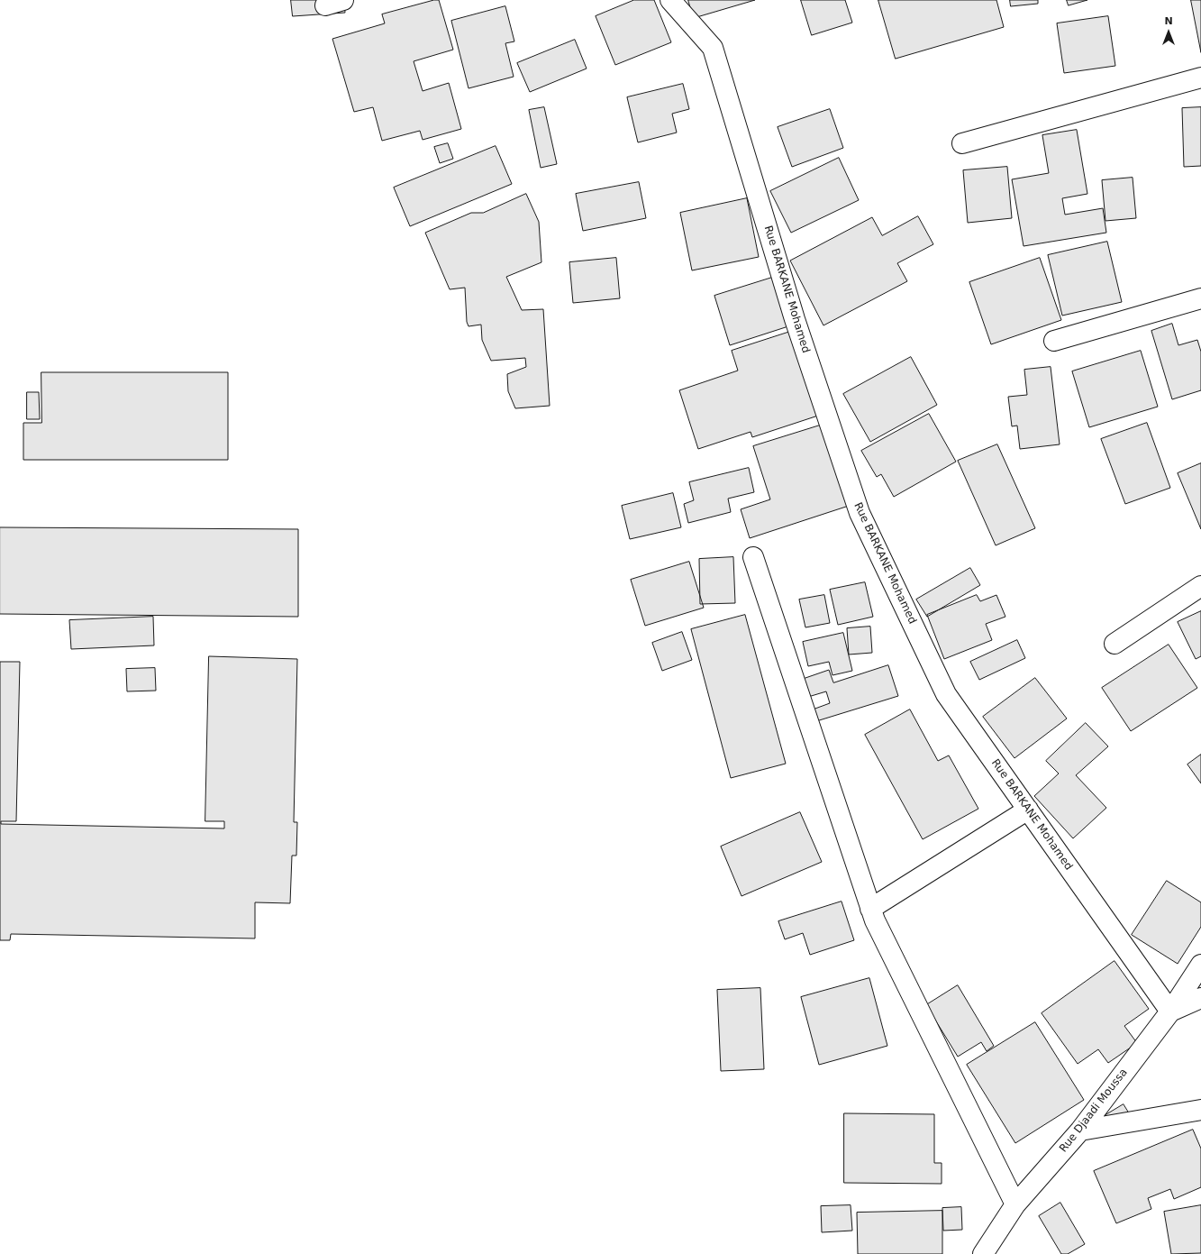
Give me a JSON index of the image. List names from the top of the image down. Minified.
{"streets":{"street":["Rue BARKANE Mohamed","Rue Djaadi Moussa"]},"crossings":[["Rue BARKANE Mohamed","Rue Djaadi Moussa"]],"north":"top"}
